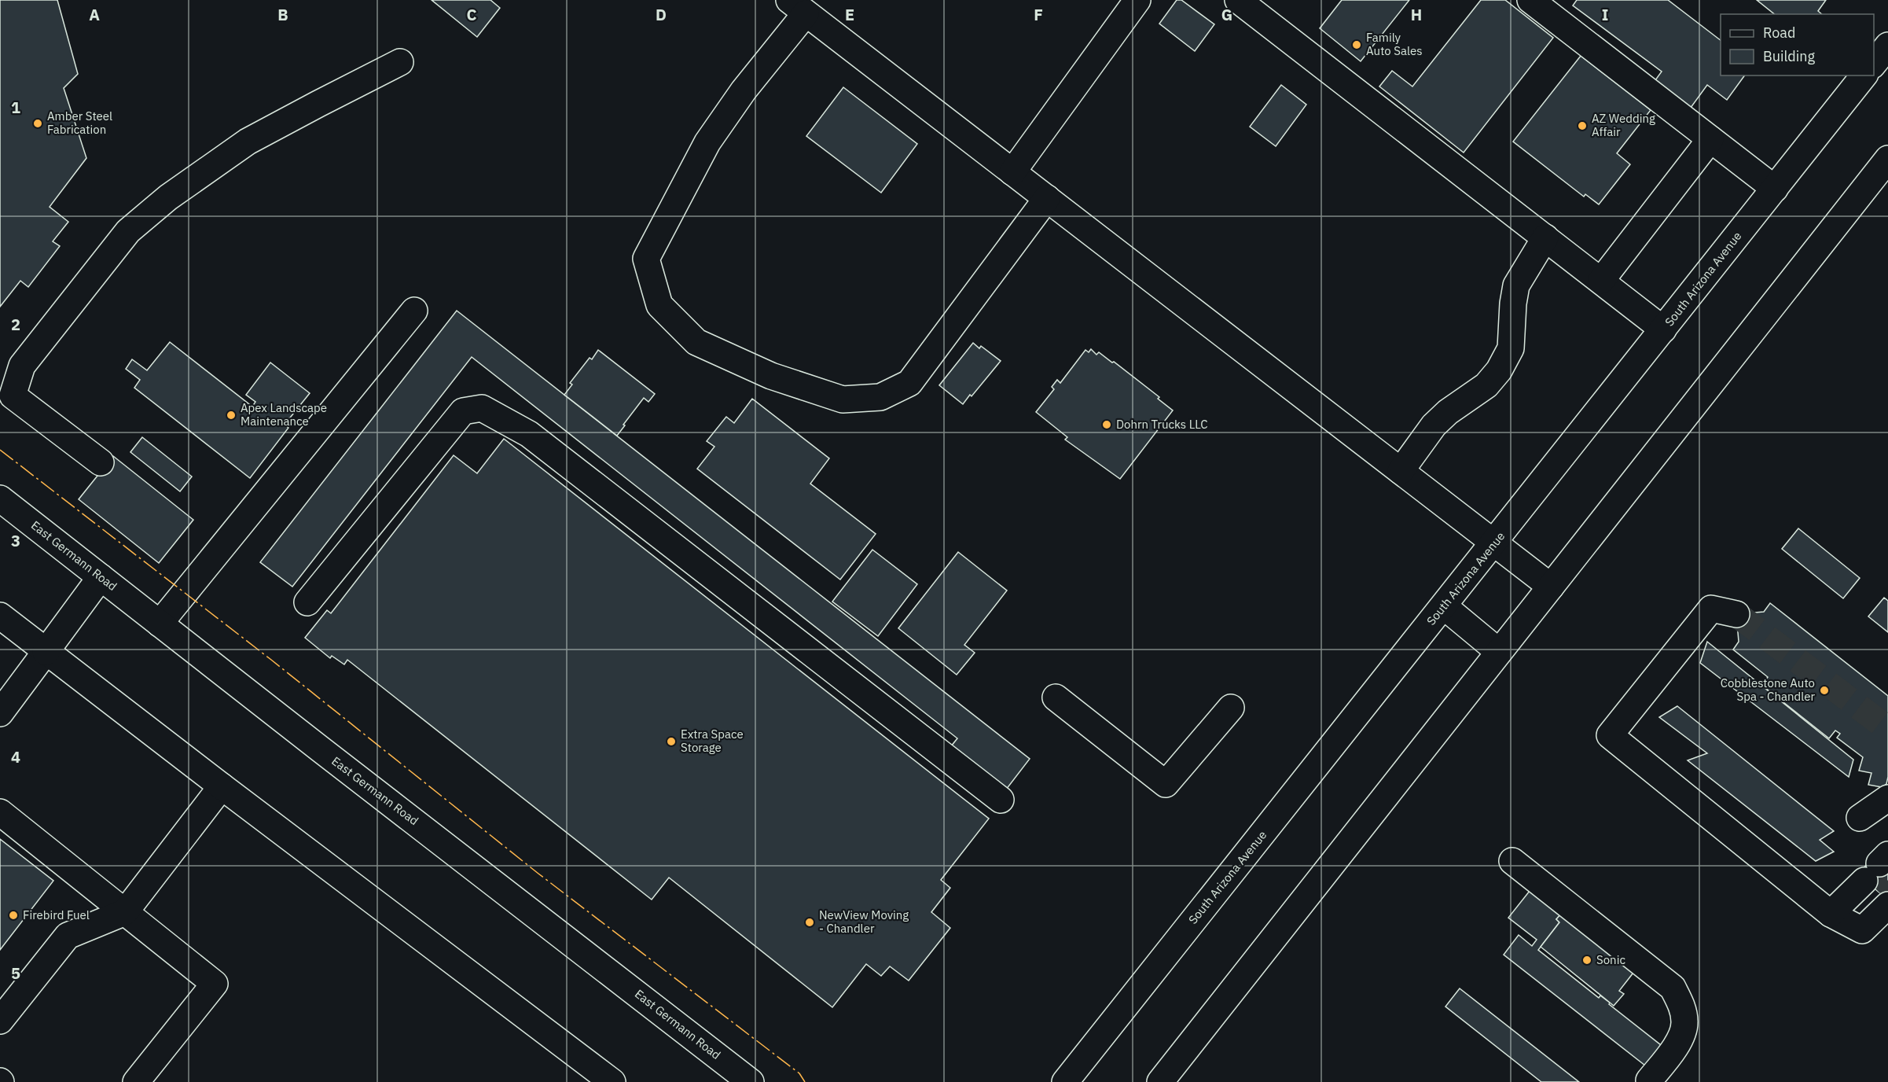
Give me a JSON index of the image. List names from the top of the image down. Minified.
{"streets":{"main road":["South Arizona Avenue","East Germann Road"]},"places":["Family Auto Sales","Amber Steel Fabrication","AZ Wedding Affair","Apex Landscape Maintenance","Dohrn Trucks LLC","Cobblestone Auto Spa - Chandler","Extra Space Storage","Firebird Fuel","NewView Moving - Chandler","Sonic"],"legend":["Road","Building"],"grid":{"columns":["A","B","C","D","E","F","G","H","I"],"rows":["1","2","3","4","5"]}}
